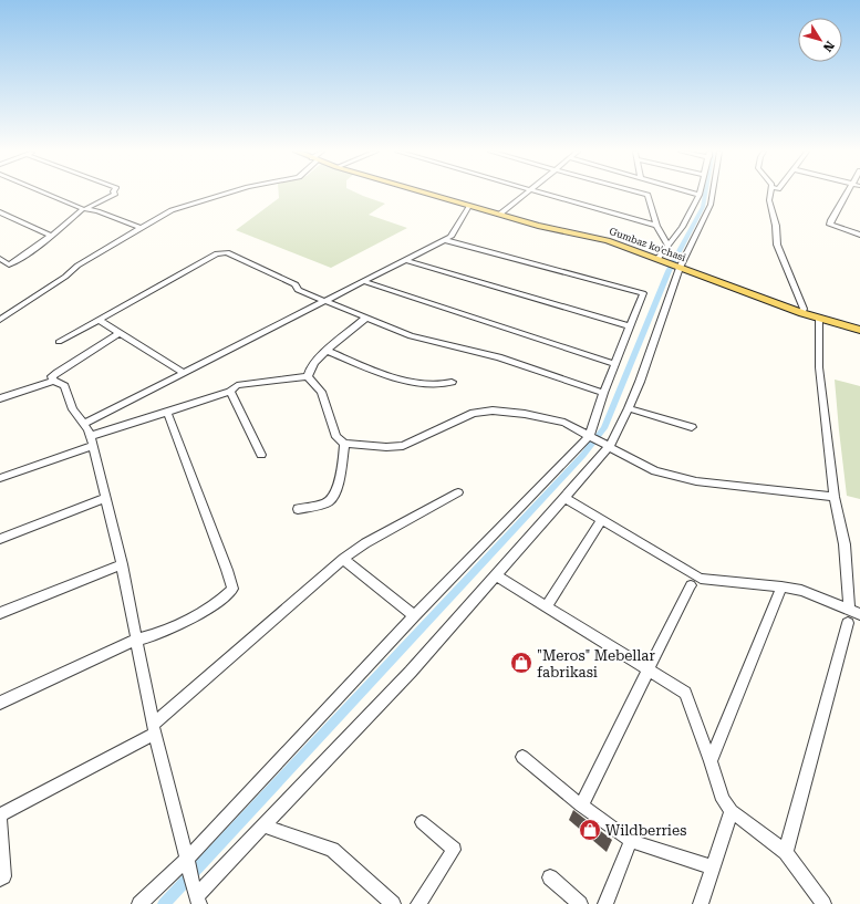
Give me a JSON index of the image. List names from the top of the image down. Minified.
{"streets":{"main road":["Gumbaz ko'chasi"]},"places":{"shop":["\"Meros\" Mebellar fabrikasi","Wildberries"]},"north":"bottom right"}
